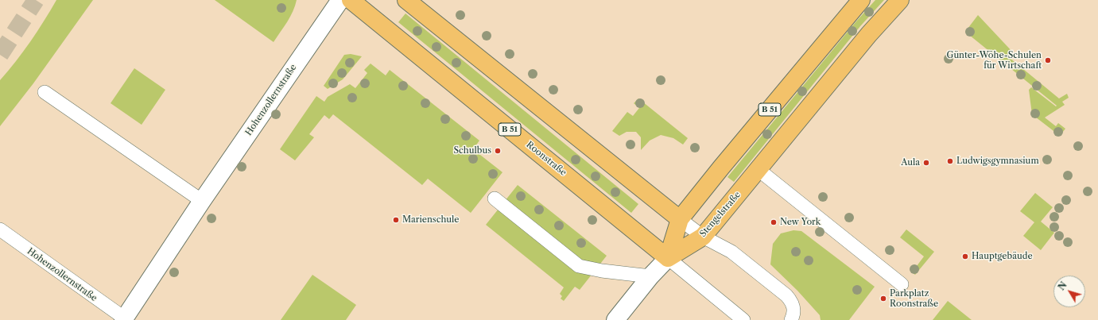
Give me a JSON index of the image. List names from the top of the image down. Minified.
{"streets":{"main road":["B 51","Roonstraße","Stengelstraße"],"street":["Hohenzollernstraße"]},"crossings":[["B 51","Roonstraße"],["B 51","Stengelstraße"],["Roonstraße","Stengelstraße"]],"places":["Günter-Wöhe-Schulen für Wirtschaft","Schulbus","Ludwigsgymnasium","Aula","Marienschule","New York","Hauptgebäude","Parkplatz Roonstraße"],"north":"top left"}
